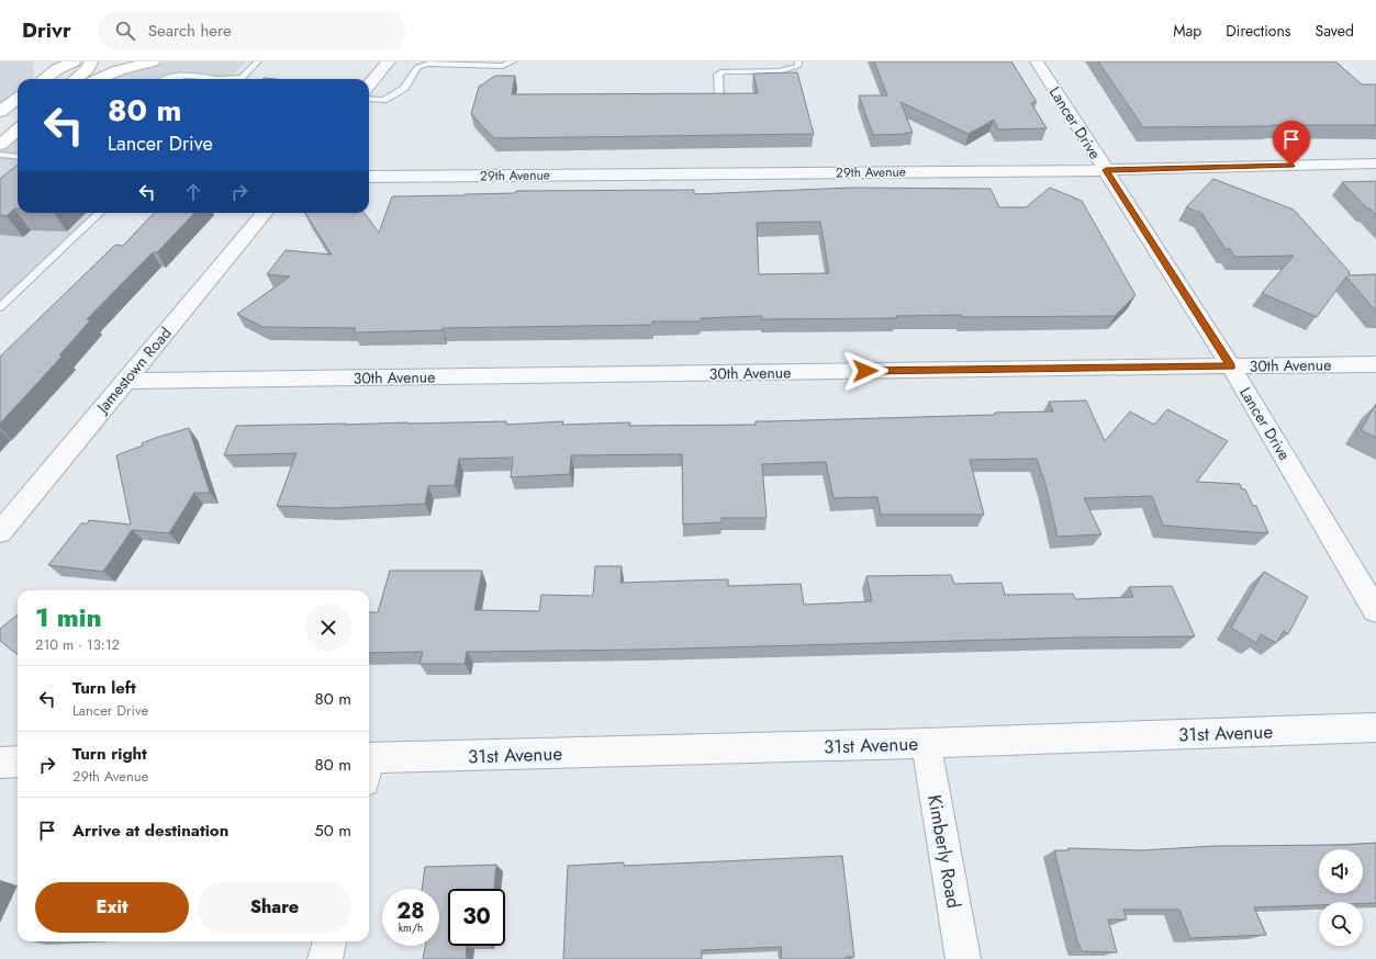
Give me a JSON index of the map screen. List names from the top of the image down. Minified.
{"streets":{"street":["Lancer Drive","29th Avenue","30th Avenue","Jamestown Road","31st Avenue","Kimberly Road"]},"crossings":[["Lancer Drive","29th Avenue"],["Lancer Drive","30th Avenue"],["30th Avenue","Jamestown Road"],["31st Avenue","Kimberly Road"]],"page":{"header":"Drivr","search":"Search here","nav":["Map","Directions","Saved"],"turn":["80 m","Lancer Drive"],"heading":["1 min","210 m · 13:12"],"list":[{"name":"Turn left","note":"Lancer Drive","value":"80 m"},{"name":"Turn right","note":"29th Avenue","value":"80 m"},{"name":"Arrive at destination","value":"50 m"}],"buttons":["Exit","Share"],"speed":"28 km/h","limit":"30"}}
